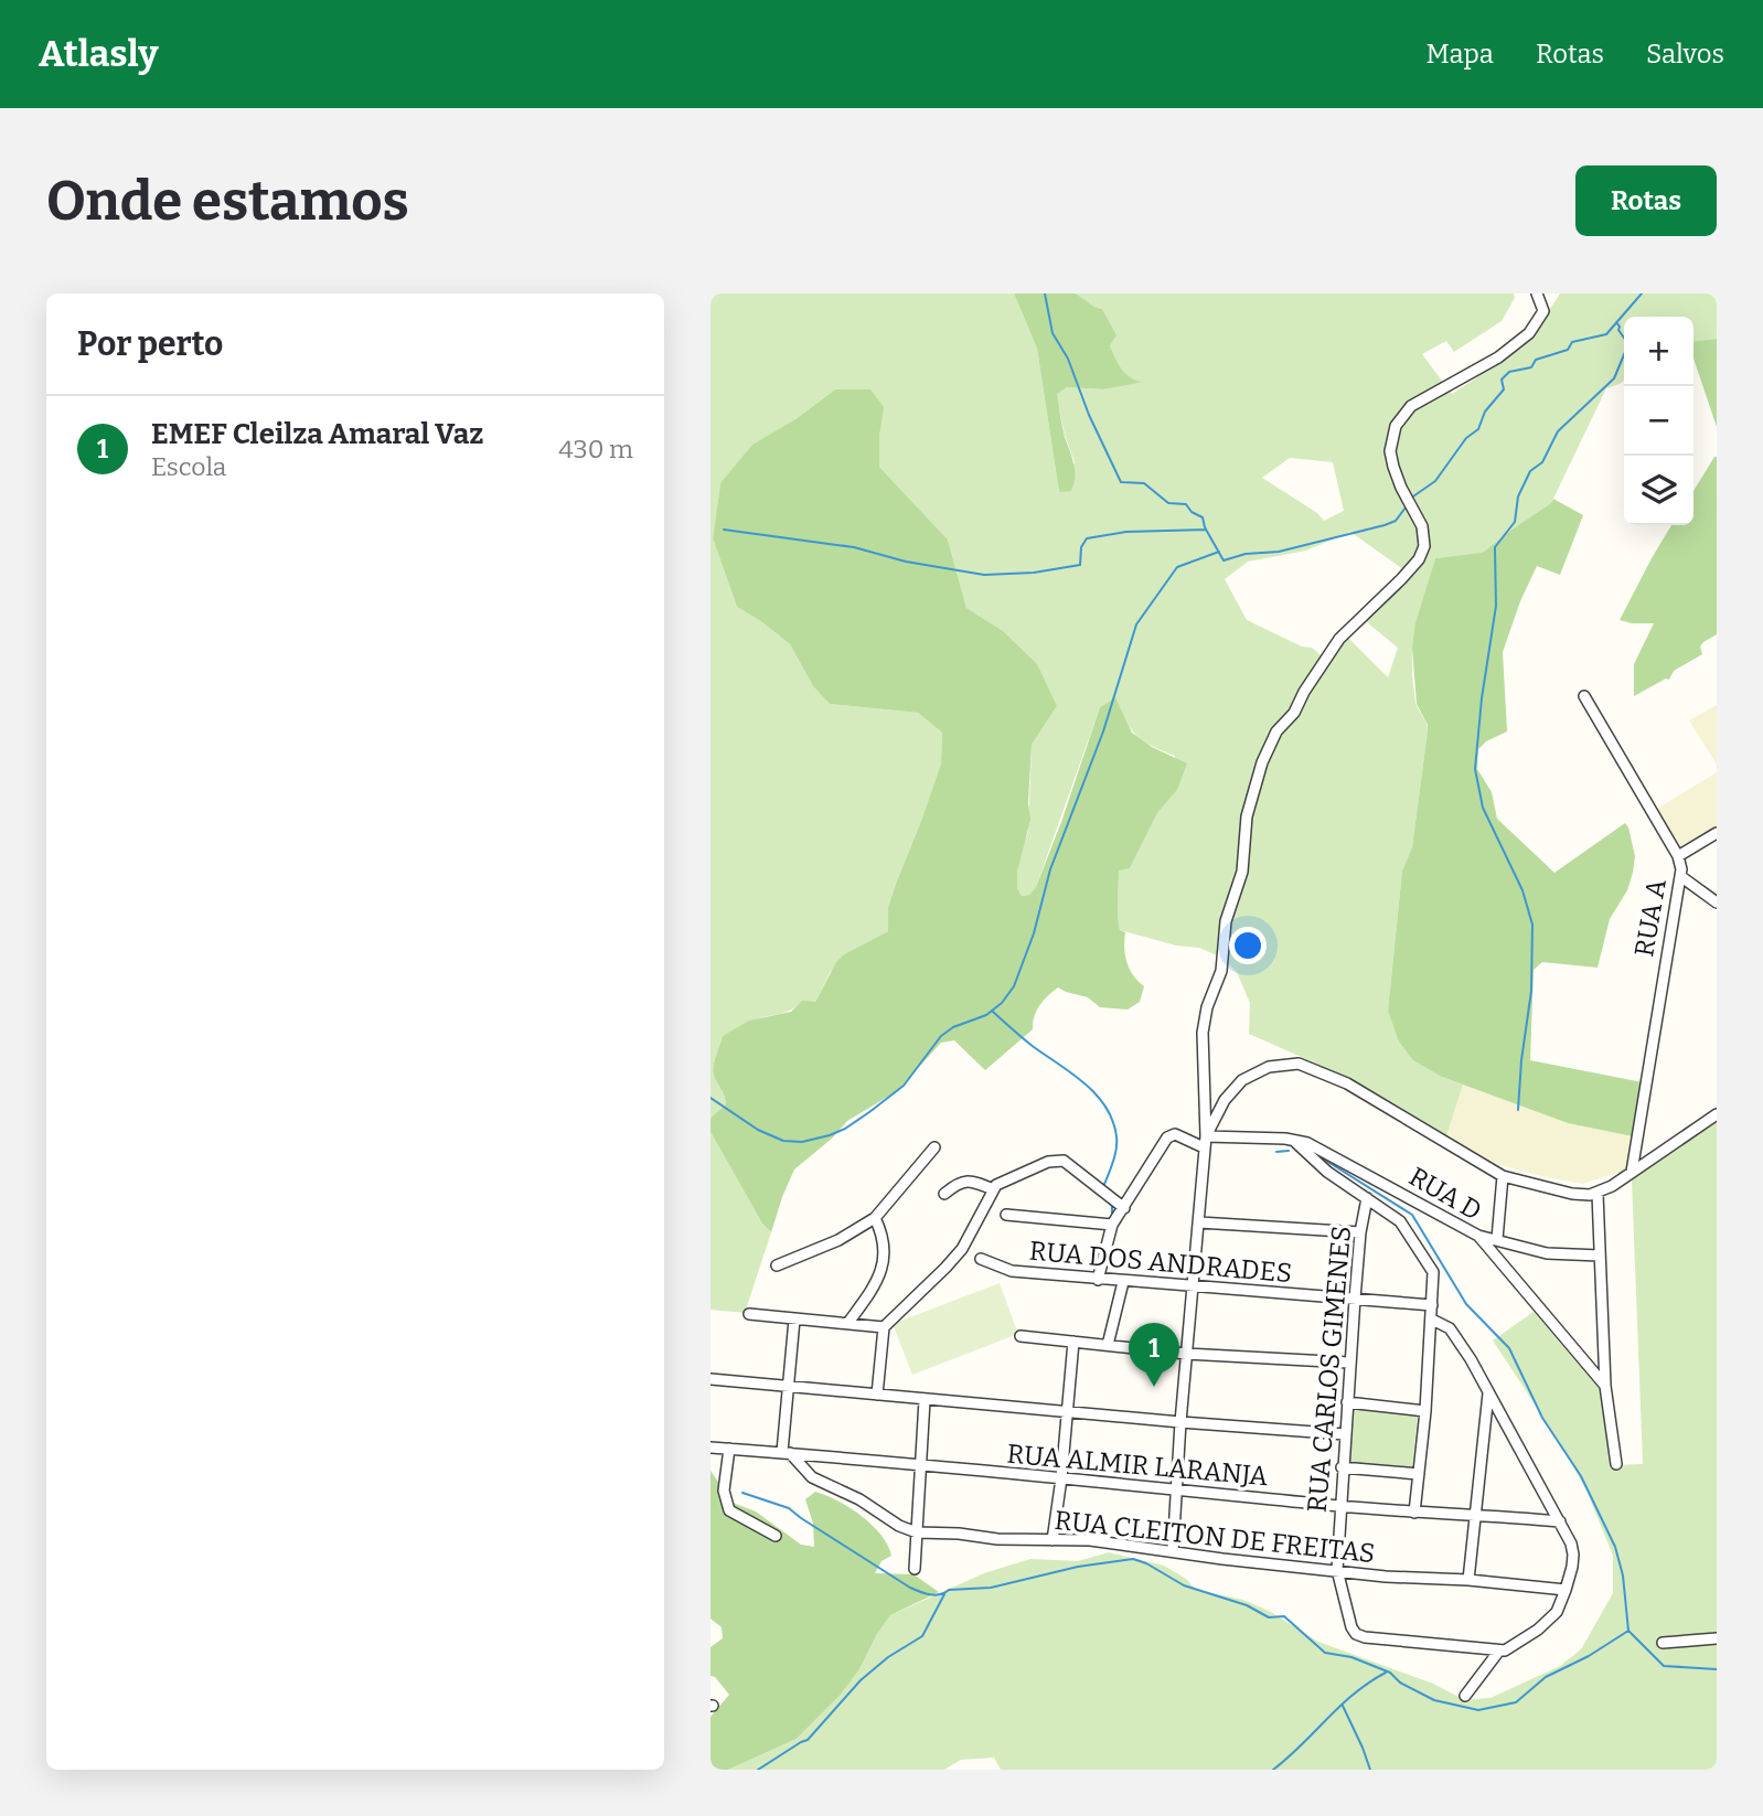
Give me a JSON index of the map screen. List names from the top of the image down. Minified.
{"streets":{"street":["RUA A","RUA D","RUA DOS ANDRADES","RUA CARLOS GIMENES","RUA ALMIR LARANJA","RUA CLEITON DE FREITAS"]},"crossings":[["RUA D","RUA CARLOS GIMENES"],["RUA DOS ANDRADES","RUA CARLOS GIMENES"],["RUA CARLOS GIMENES","RUA ALMIR LARANJA"],["RUA CARLOS GIMENES","RUA CLEITON DE FREITAS"],["RUA ALMIR LARANJA","RUA CLEITON DE FREITAS"]],"page":{"header":"Atlasly","nav":["Mapa","Rotas","Salvos"],"buttons":"Rotas","title":"Onde estamos","heading":"Por perto","map_buttons":["+","−"],"list":[{"mark":"1","name":"EMEF Cleilza Amaral Vaz","note":"Escola","value":"430 m"}],"pins":"1"}}
